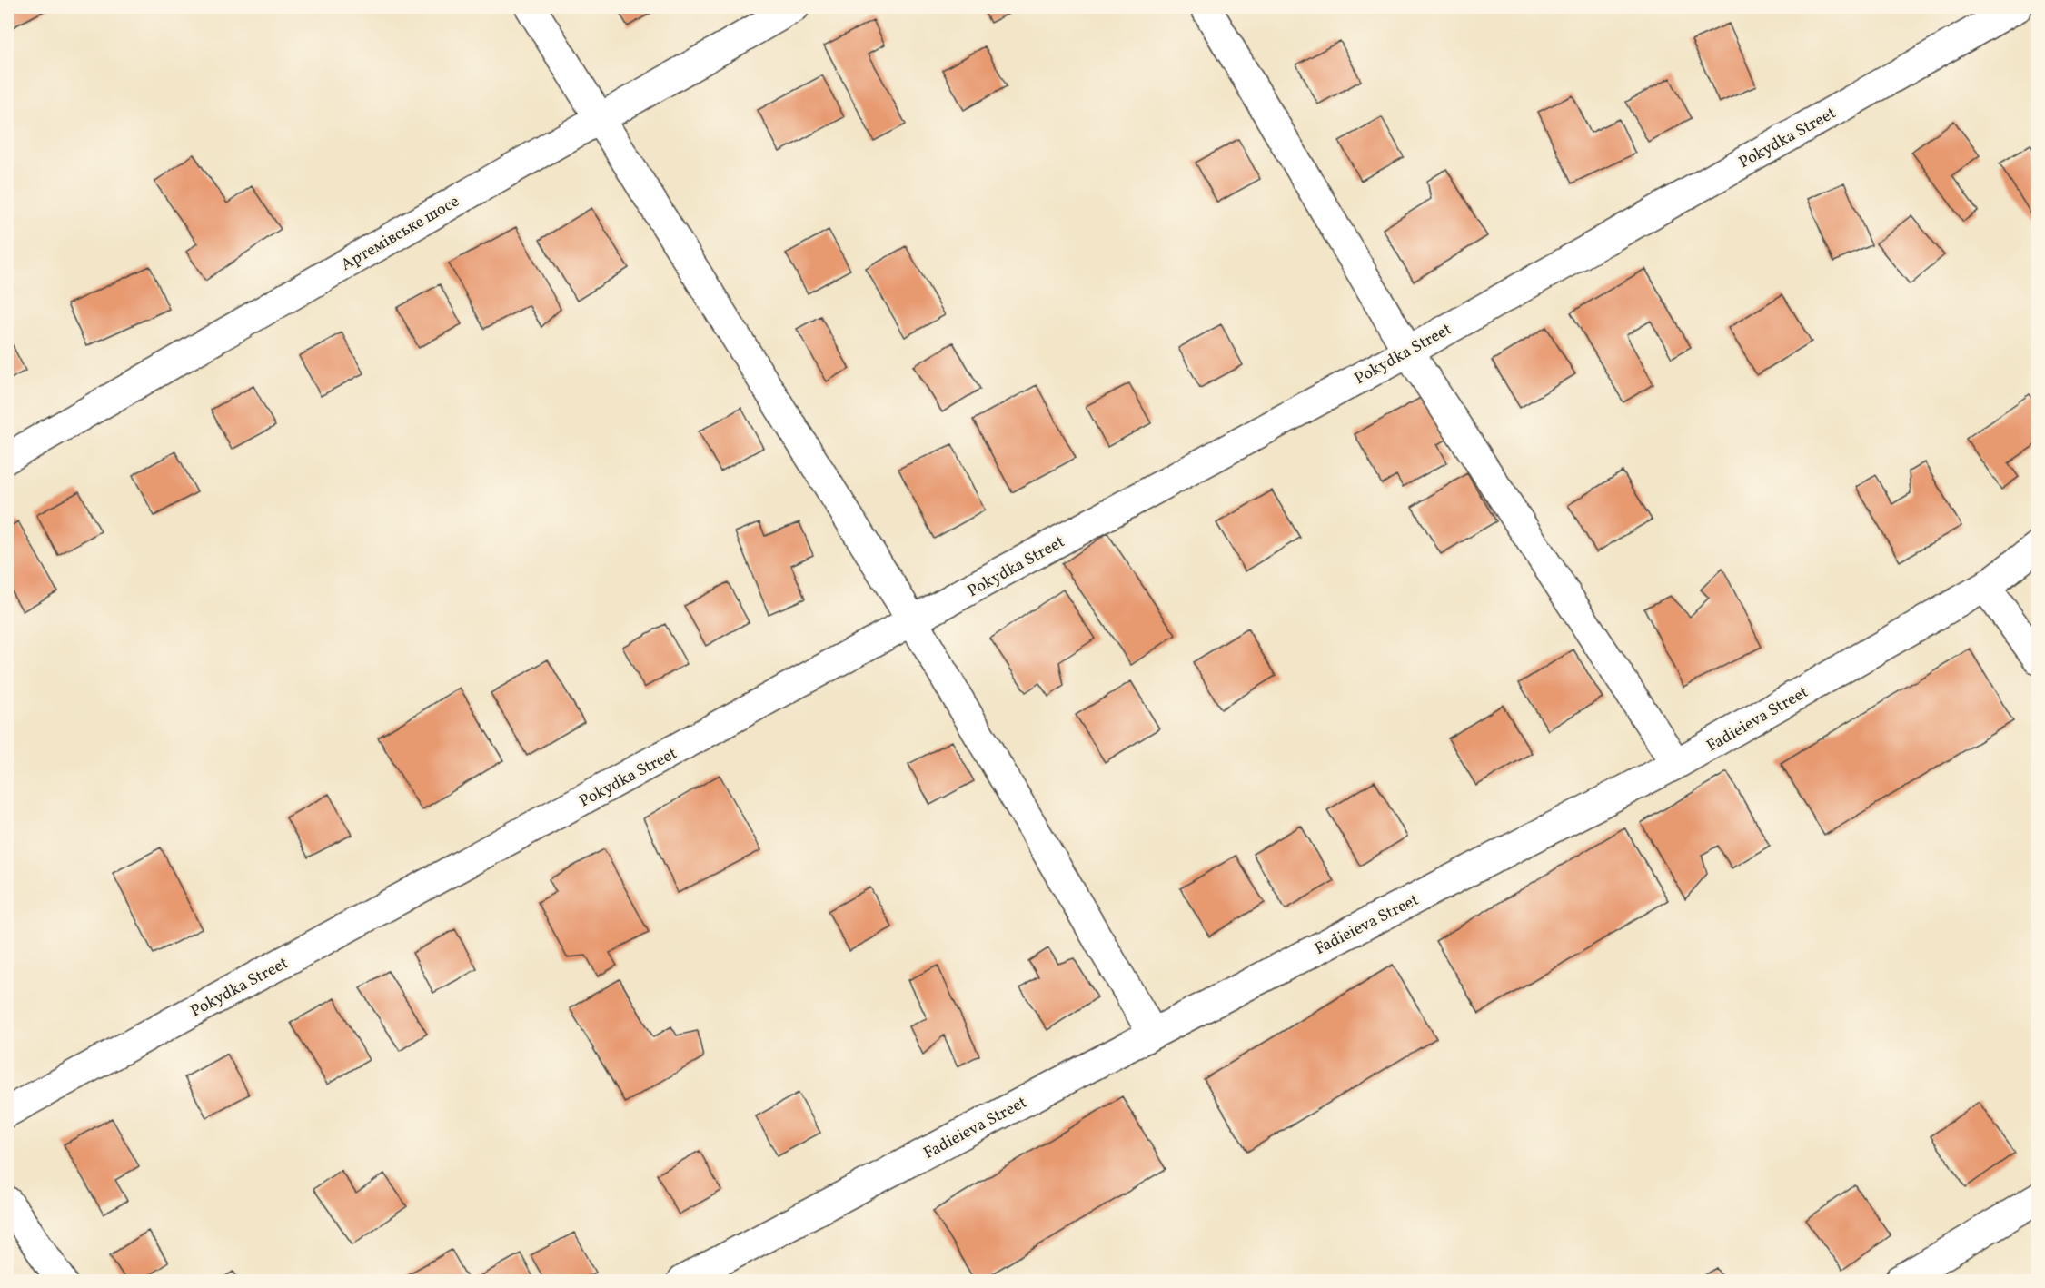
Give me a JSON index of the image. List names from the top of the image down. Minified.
{"streets":{"street":["Pokydka Street","Артемівське шосе","Fadieieva Street"]}}
